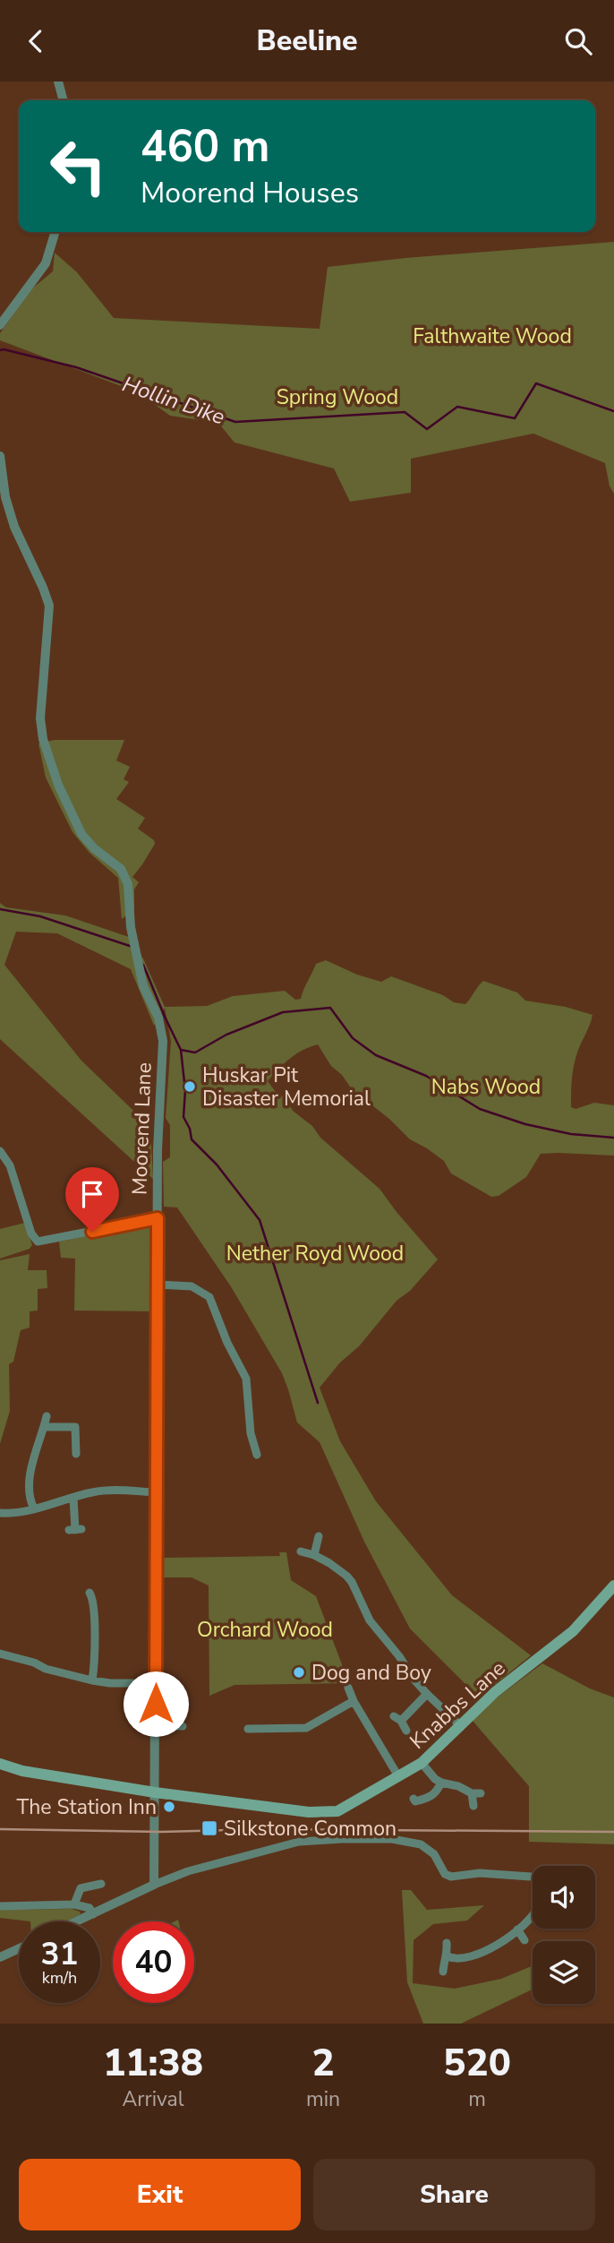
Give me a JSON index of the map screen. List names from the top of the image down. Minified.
{"streets":{"main road":["Knabbs Lane"],"street":["Moorend Lane"]},"crossings":[["Moorend Lane","Knabbs Lane"]],"water":["Hollin Dike"],"parks":["Falthwaite Wood","Spring Wood","Nabs Wood","Nether Royd Wood","Orchard Wood"],"places":{"other":["Huskar Pit Disaster Memorial","Dog and Boy","The Station Inn"],"transit":["Silkstone Common"]},"page":{"header":"Beeline","turn":["460 m","Moorend Houses"],"speed":"31 km/h","limit":"40","eta":["11:38","Arrival","2","min","520","m"],"buttons":["Exit","Share"]}}
